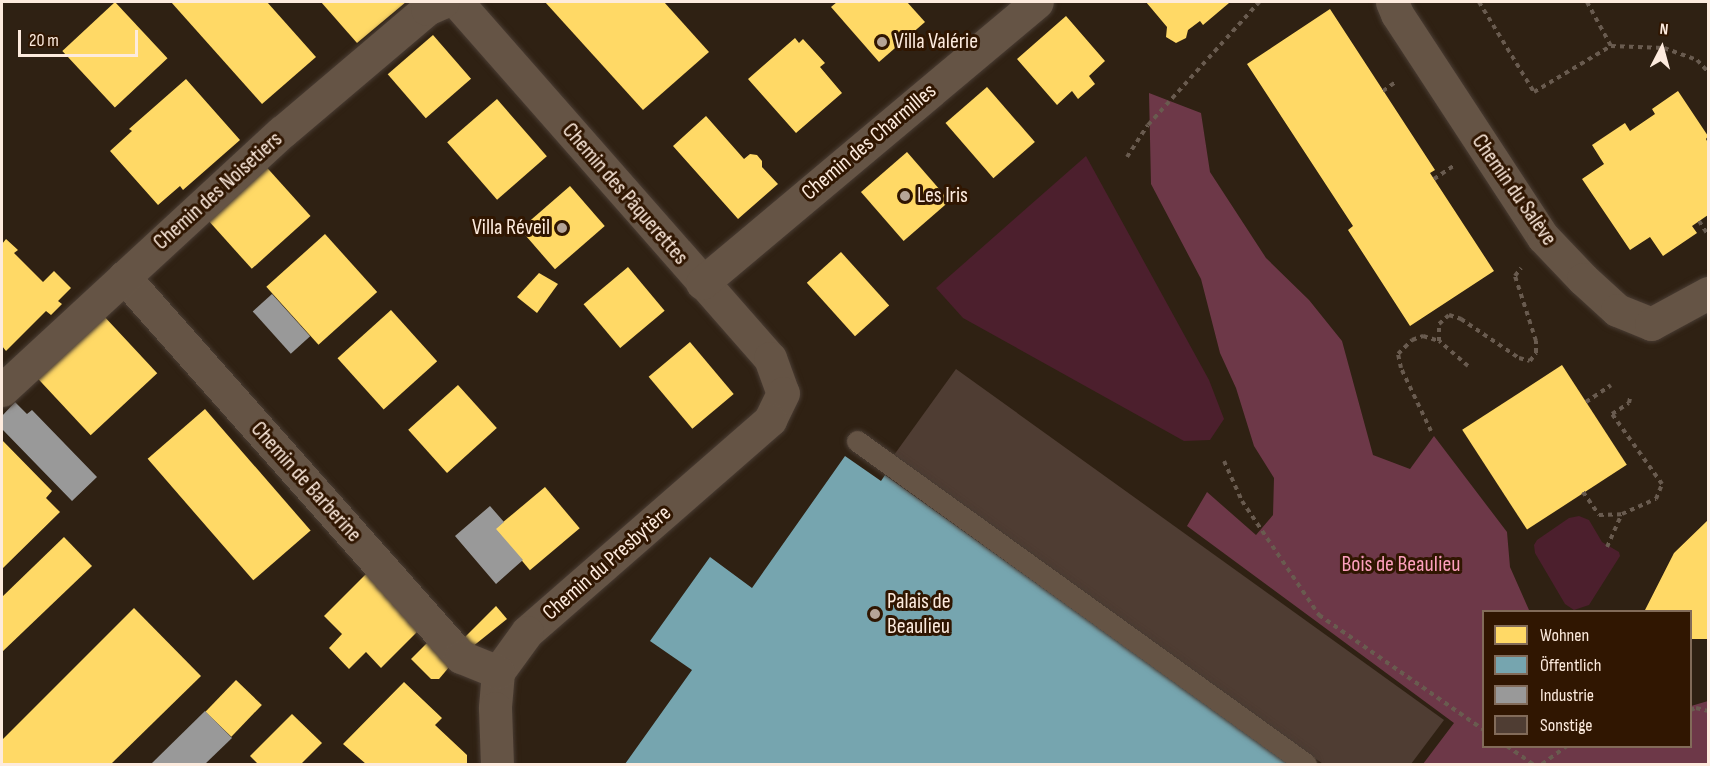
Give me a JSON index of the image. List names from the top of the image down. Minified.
{"streets":{"street":["Chemin des Charmilles","Chemin du Salève","Chemin des Noisetiers","Chemin des Pâquerettes","Chemin de Barberine","Chemin du Presbytère"]},"crossings":[["Chemin des Charmilles","Chemin des Pâquerettes"],["Chemin des Noisetiers","Chemin de Barberine"],["Chemin des Pâquerettes","Chemin du Presbytère"],["Chemin de Barberine","Chemin du Presbytère"]],"parks":["Bois de Beaulieu"],"places":["Villa Valérie","Les Iris","Villa Réveil","Palais de Beaulieu"],"legend":["Wohnen","Öffentlich","Industrie","Sonstige"],"scale_bar":"20 m","north":"top"}
